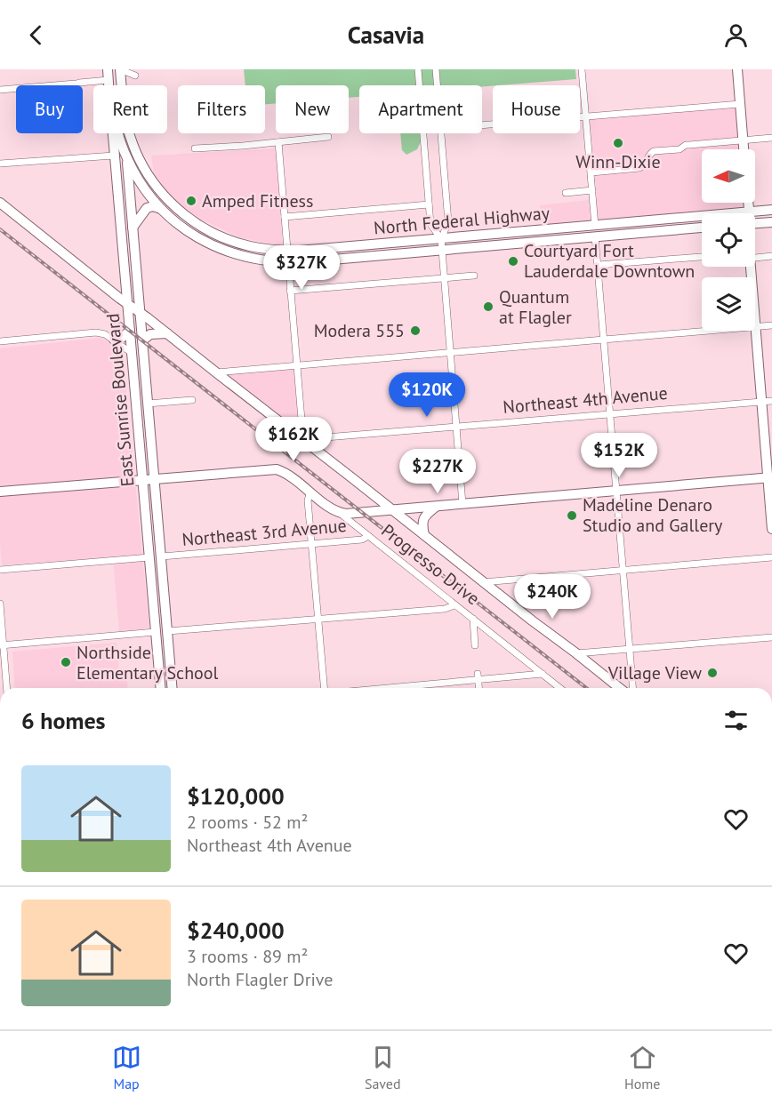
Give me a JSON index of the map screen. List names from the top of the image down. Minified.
{"streets":{"main road":["North Federal Highway","East Sunrise Boulevard","Northeast 3rd Avenue","Progresso Drive"],"street":["Northeast 4th Avenue"]},"crossings":[["North Federal Highway","East Sunrise Boulevard"],["East Sunrise Boulevard","Northeast 3rd Avenue"],["East Sunrise Boulevard","Progresso Drive"],["Northeast 3rd Avenue","Progresso Drive"]],"places":["Winn-Dixie","Amped Fitness","Courtyard Fort Lauderdale Downtown","Quantum at Flagler","Modera 555","Madeline Denaro Studio and Gallery","Northside Elementary School","Village View"],"north":"left","page":{"header":"Casavia","chip":["Buy","Rent","Filters","New","Apartment","House"],"price":["$327K","$120K","$162K","$152K","$227K","$240K"],"heading":"6 homes","list":[{"name":"$120,000","note":"2 rooms · 52 m² · Northeast 4th Avenue"},{"name":"$240,000","note":"3 rooms · 89 m² · North Flagler Drive"}],"tabs":["Map","Saved","Home"]}}
